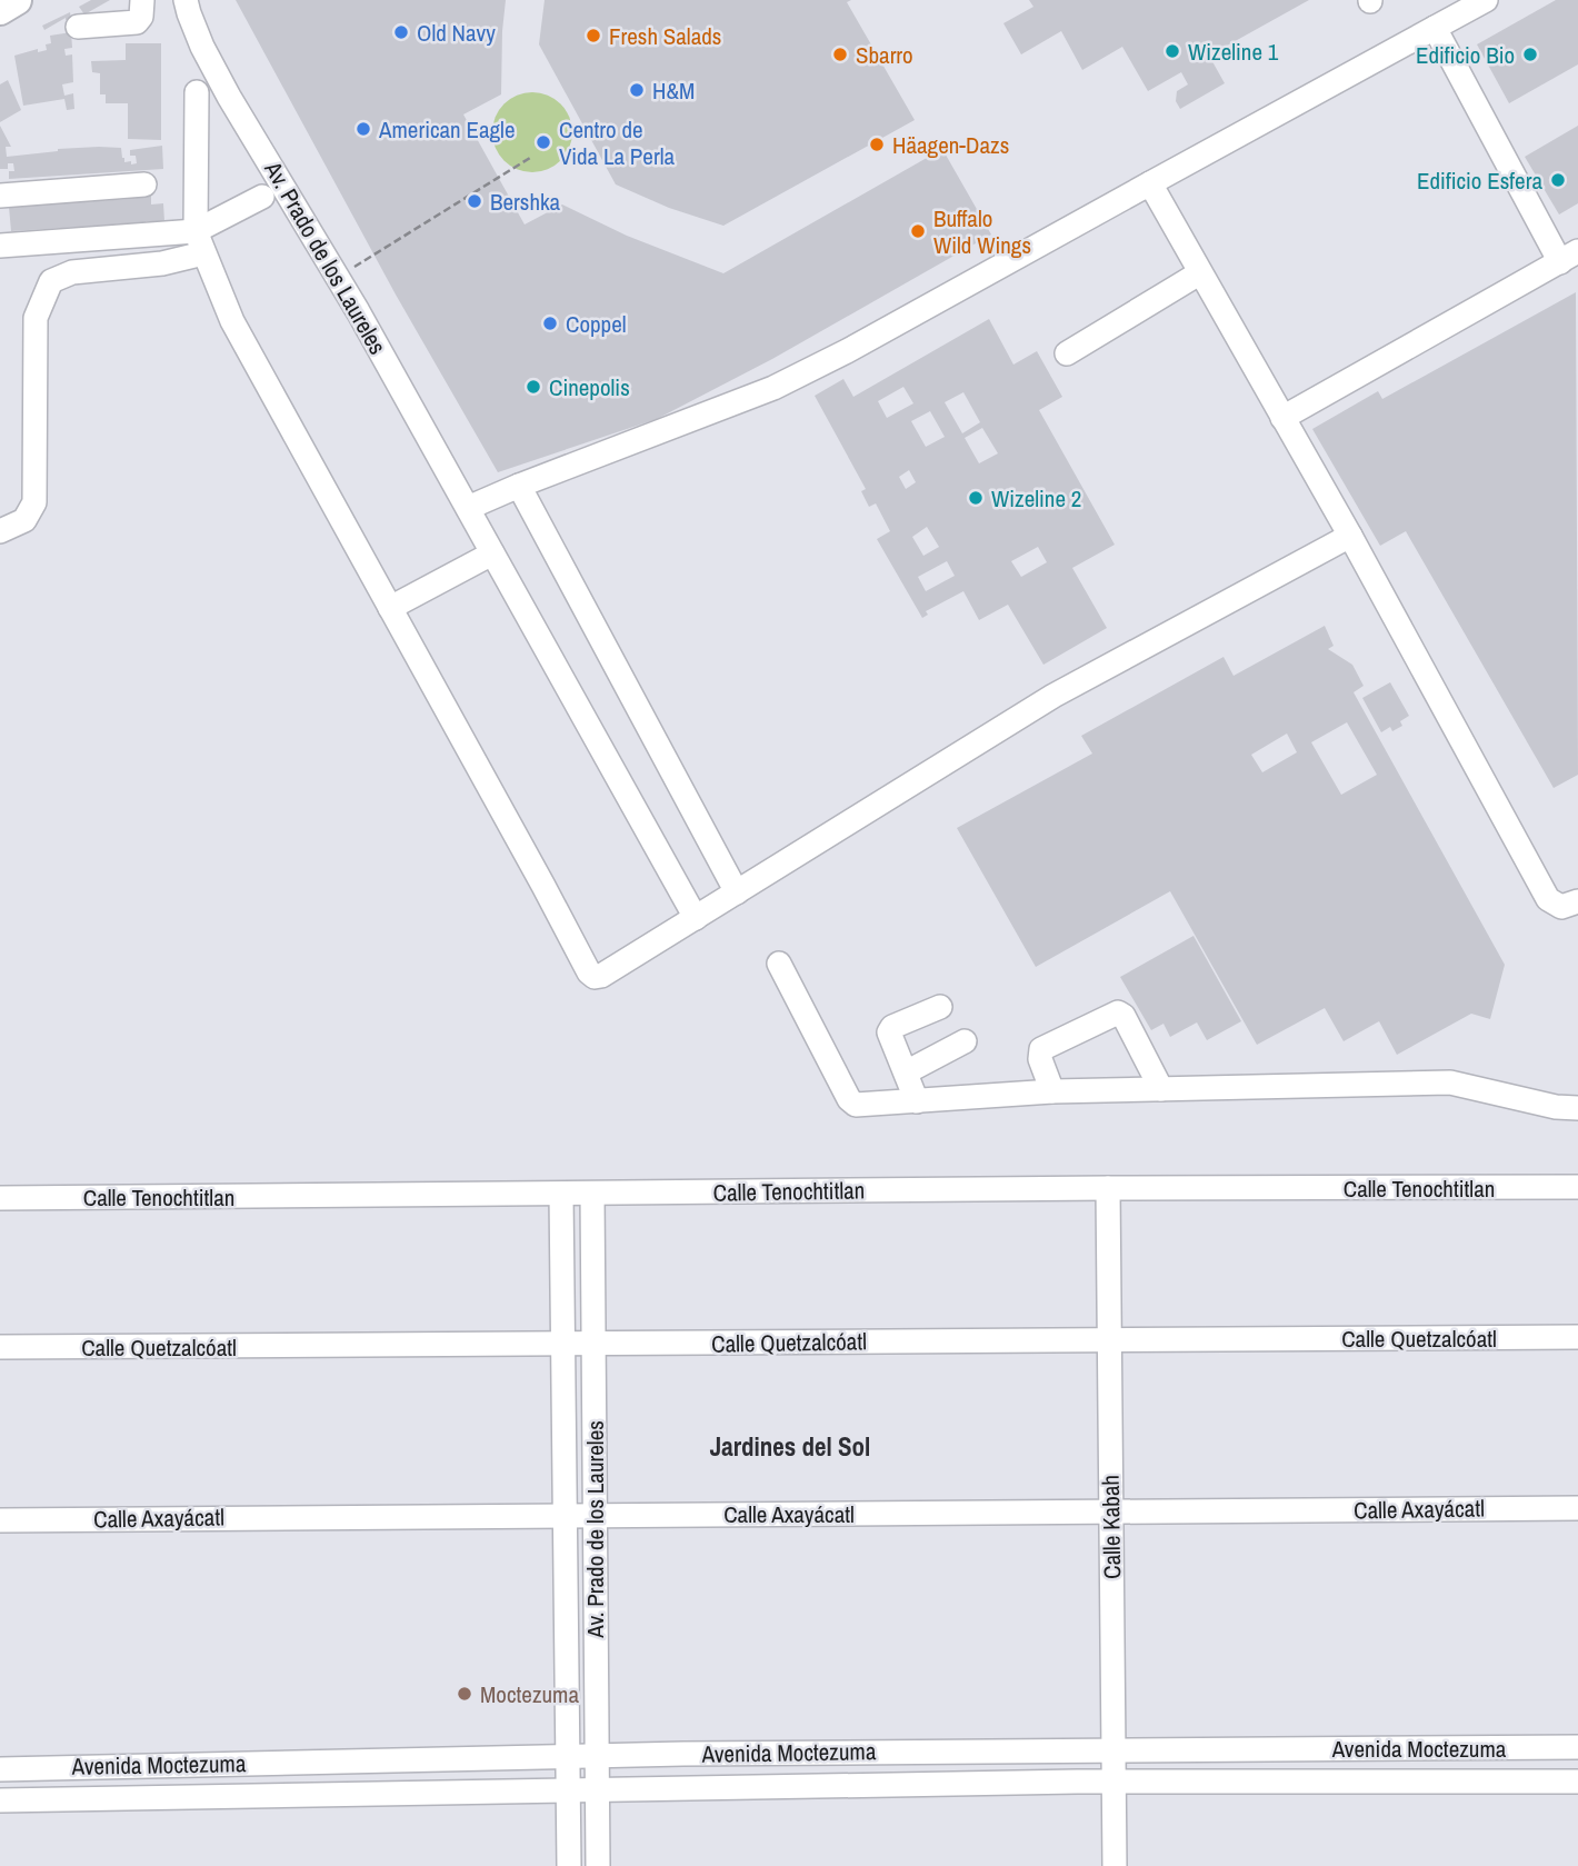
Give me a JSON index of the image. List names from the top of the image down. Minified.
{"streets":{"street":["Av. Prado de los Laureles","Calle Tenochtitlan","Calle Quetzalcóatl","Calle Axayácatl","Calle Kabah","Avenida Moctezuma"]},"crossings":[["Av. Prado de los Laureles","Calle Tenochtitlan"],["Av. Prado de los Laureles","Calle Quetzalcóatl"],["Av. Prado de los Laureles","Calle Axayácatl"],["Av. Prado de los Laureles","Avenida Moctezuma"],["Calle Tenochtitlan","Calle Kabah"],["Calle Quetzalcóatl","Calle Kabah"],["Calle Axayácatl","Calle Kabah"],["Calle Kabah","Avenida Moctezuma"]],"districts":["Jardines del Sol"],"places":["Old Navy","Fresh Salads","Wizeline 1","Sbarro","Edificio Bio","H&M","American Eagle","Centro de Vida La Perla","Häagen-Dazs","Edificio Esfera","Bershka","Buffalo Wild Wings","Coppel","Cinepolis","Wizeline 2","Moctezuma"]}
